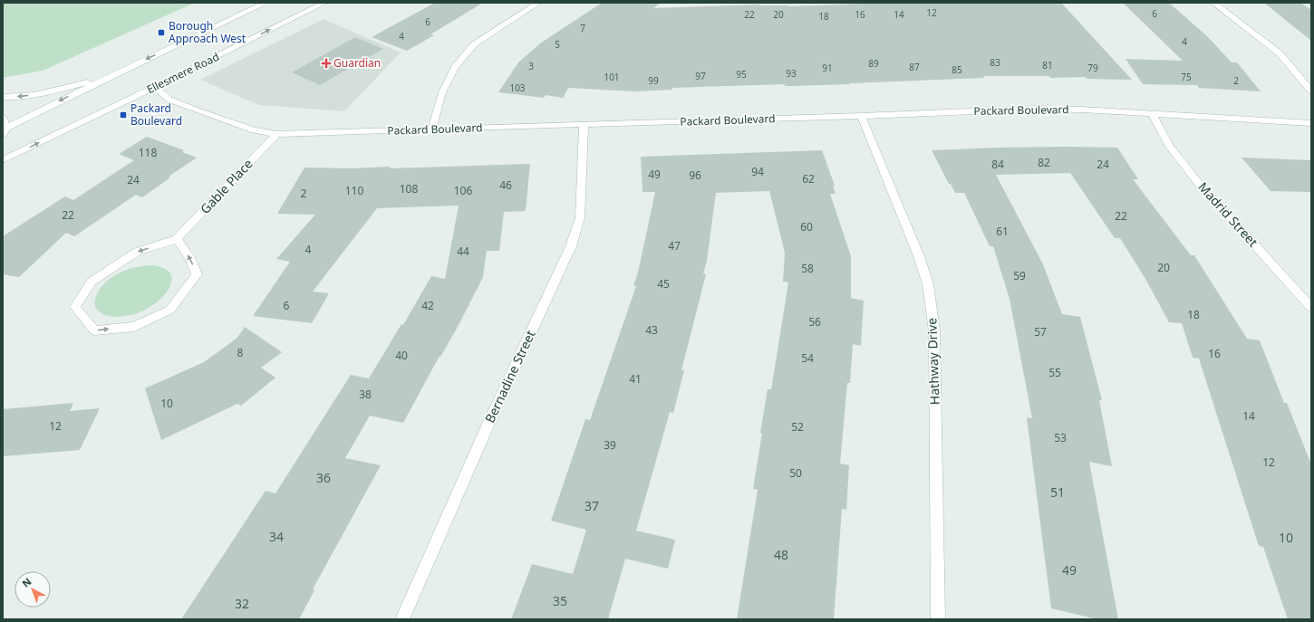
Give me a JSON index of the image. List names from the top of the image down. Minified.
{"streets":{"street":["Ellesmere Road","Packard Boulevard","Gable Place","Madrid Street","Hathway Drive","Bernadine Street"]},"crossings":[["Ellesmere Road","Packard Boulevard"],["Packard Boulevard","Gable Place"],["Packard Boulevard","Madrid Street"],["Packard Boulevard","Hathway Drive"],["Packard Boulevard","Bernadine Street"]],"places":{"transit":["Borough Approach West","Packard Boulevard"],"health":["Guardian"]},"house_numbers":["12","6","22","20","16","14","18","6","7","4","4","5","83","89","81","3","87","91","79","85","93","95","97","101","75","99","2","103","118","82","84","24","94","49","96","62","24","46","108","110","106","2","22","22","60","61","47","4","44","20","58","59","45","6","42","18","56","43","57","8","16","40","54","55","41","38","10","14","12","52","53","39","12","50","36","51","37","34","10","48","49","35","32"],"north":"top left"}
